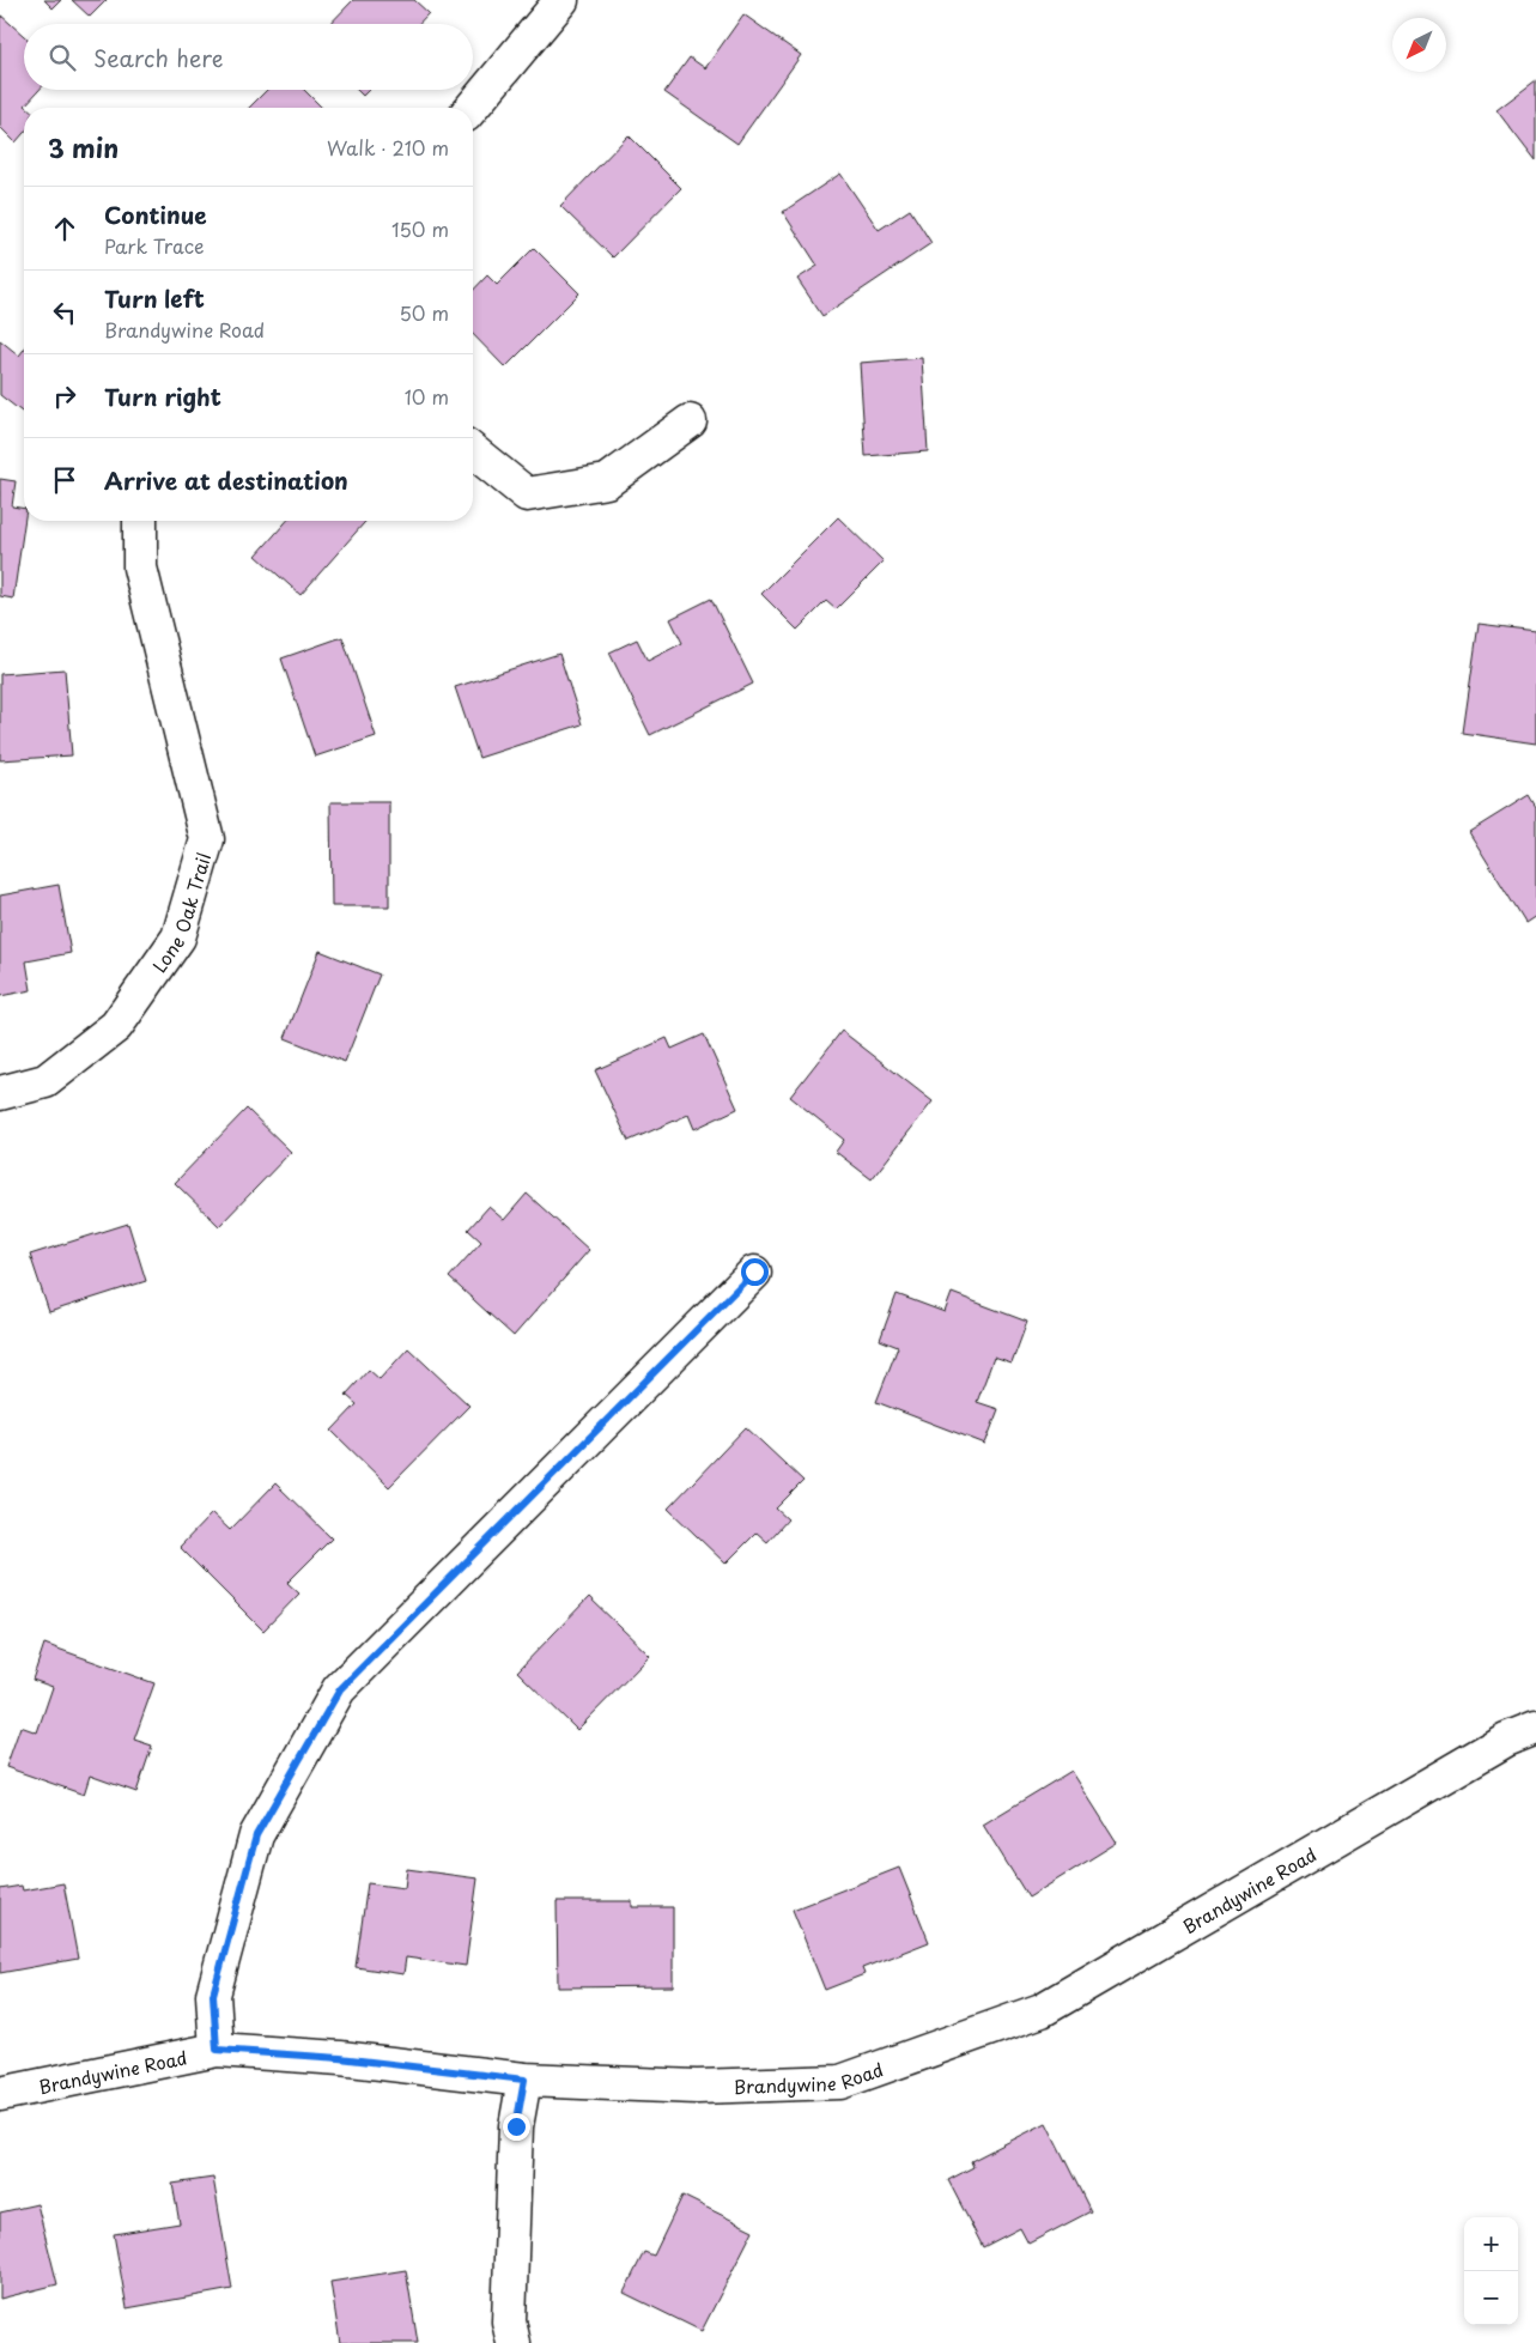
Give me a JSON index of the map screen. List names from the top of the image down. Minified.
{"streets":{"street":["Lone Oak Trail","Brandywine Road"]},"north":"bottom left","page":{"search":"Search here","heading":["3 min","Walk · 210 m"],"list":[["Continue","Park Trace","150 m"],["Turn left","Brandywine Road","50 m"],["Turn right","10 m"],"Arrive at destination"],"map_buttons":["+","−"]}}
